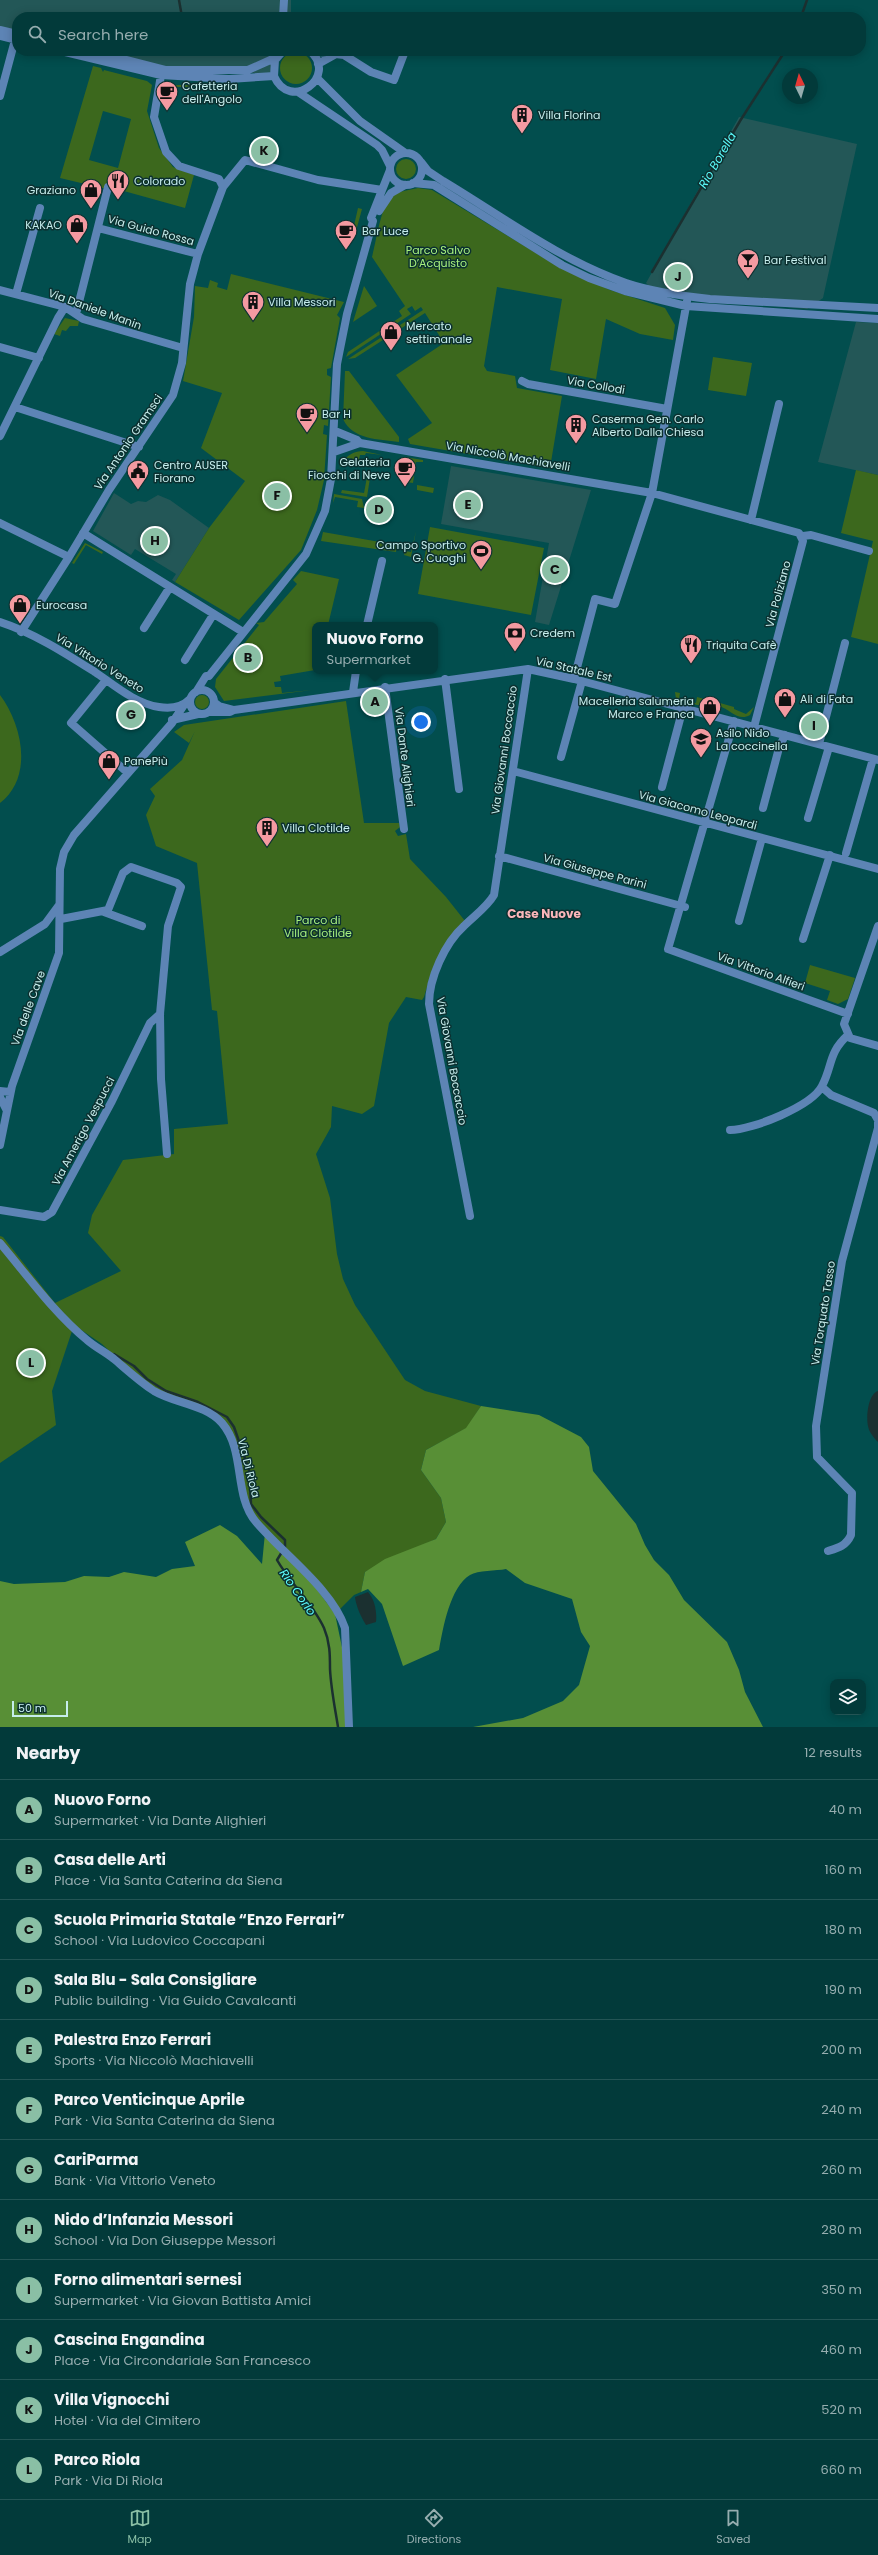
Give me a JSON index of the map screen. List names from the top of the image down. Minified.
{"streets":{"street":["Via Guido Rossa","Via Daniele Manin","Via Collodi","Via Antonio Gramsci","Via Niccolò Machiavelli","Via Poliziano","Via Vittorio Veneto","Via Statale Est","Via Giovanni Boccaccio","Via Dante Alighieri","Via Giacomo Leopardi","Via Giuseppe Parini","Via Vittorio Alfieri","Via delle Cave","Via Amerigo Vespucci","Via Torquato Tasso","Via Di Riola"]},"crossings":[["Via Guido Rossa","Via Antonio Gramsci"],["Via Daniele Manin","Via Antonio Gramsci"],["Via Antonio Gramsci","Via Vittorio Veneto"],["Via Poliziano","Via Statale Est"],["Via Vittorio Veneto","Via delle Cave"],["Via Statale Est","Via Giovanni Boccaccio"],["Via Statale Est","Via Dante Alighieri"],["Via Giovanni Boccaccio","Via Giacomo Leopardi"],["Via Giovanni Boccaccio","Via Giuseppe Parini"],["Via Giuseppe Parini","Via Vittorio Alfieri"]],"districts":["Case Nuove"],"water":["Rio Borella","Rio Corlo"],"parks":["Parco Salvo D’Acquisto","Parco di Villa Clotilde"],"places":{"cafe":["Cafetteria dell'Angolo","Bar Luce","Bar H","Gelateria Fiocchi di Neve"],"building":["Villa Florina","Villa Messori","Caserma Gen. Carlo Alberto Dalla Chiesa","Villa Clotilde"],"restaurant":["Colorado","Triquita Cafè"],"shop":["Graziano","KAKAO","Mercato settimanale","Eurocasa","Ali di Fata","Macelleria salumeria Marco e Franca","PanePiù"],"bar":["Bar Festival"],"public building":["Centro AUSER Fiorano"],"sports":["Campo Sportivo G. Cuoghi"],"bank":["Credem"],"school or university":["Asilo Nido La coccinella"]},"scale_bar":"50 m","north":"top","page":{"search":"Search here","pins":["K","J","F","E","D","H","C","B","A","G","I","L"],"popup":["Nuovo Forno","Supermarket"],"scale":"50 m","heading":["Nearby","12 results"],"list":[{"mark":"A","name":"Nuovo Forno","note":"Supermarket · Via Dante Alighieri","value":"40 m"},{"mark":"B","name":"Casa delle Arti","note":"Place · Via Santa Caterina da Siena","value":"160 m"},{"mark":"C","name":"Scuola Primaria Statale “Enzo Ferrari”","note":"School · Via Ludovico Coccapani","value":"180 m"},{"mark":"D","name":"Sala Blu - Sala Consigliare","note":"Public building · Via Guido Cavalcanti","value":"190 m"},{"mark":"E","name":"Palestra Enzo Ferrari","note":"Sports · Via Niccolò Machiavelli","value":"200 m"},{"mark":"F","name":"Parco Venticinque Aprile","note":"Park · Via Santa Caterina da Siena","value":"240 m"},{"mark":"G","name":"CariParma","note":"Bank · Via Vittorio Veneto","value":"260 m"},{"mark":"H","name":"Nido d’Infanzia Messori","note":"School · Via Don Giuseppe Messori","value":"280 m"},{"mark":"I","name":"Forno alimentari sernesi","note":"Supermarket · Via Giovan Battista Amici","value":"350 m"},{"mark":"J","name":"Cascina Engandina","note":"Place · Via Circondariale San Francesco","value":"460 m"},{"mark":"K","name":"Villa Vignocchi","note":"Hotel · Via del Cimitero","value":"520 m"},{"mark":"L","name":"Parco Riola","note":"Park · Via Di Riola","value":"660 m"}],"nav":["Map","Directions","Saved"]}}
